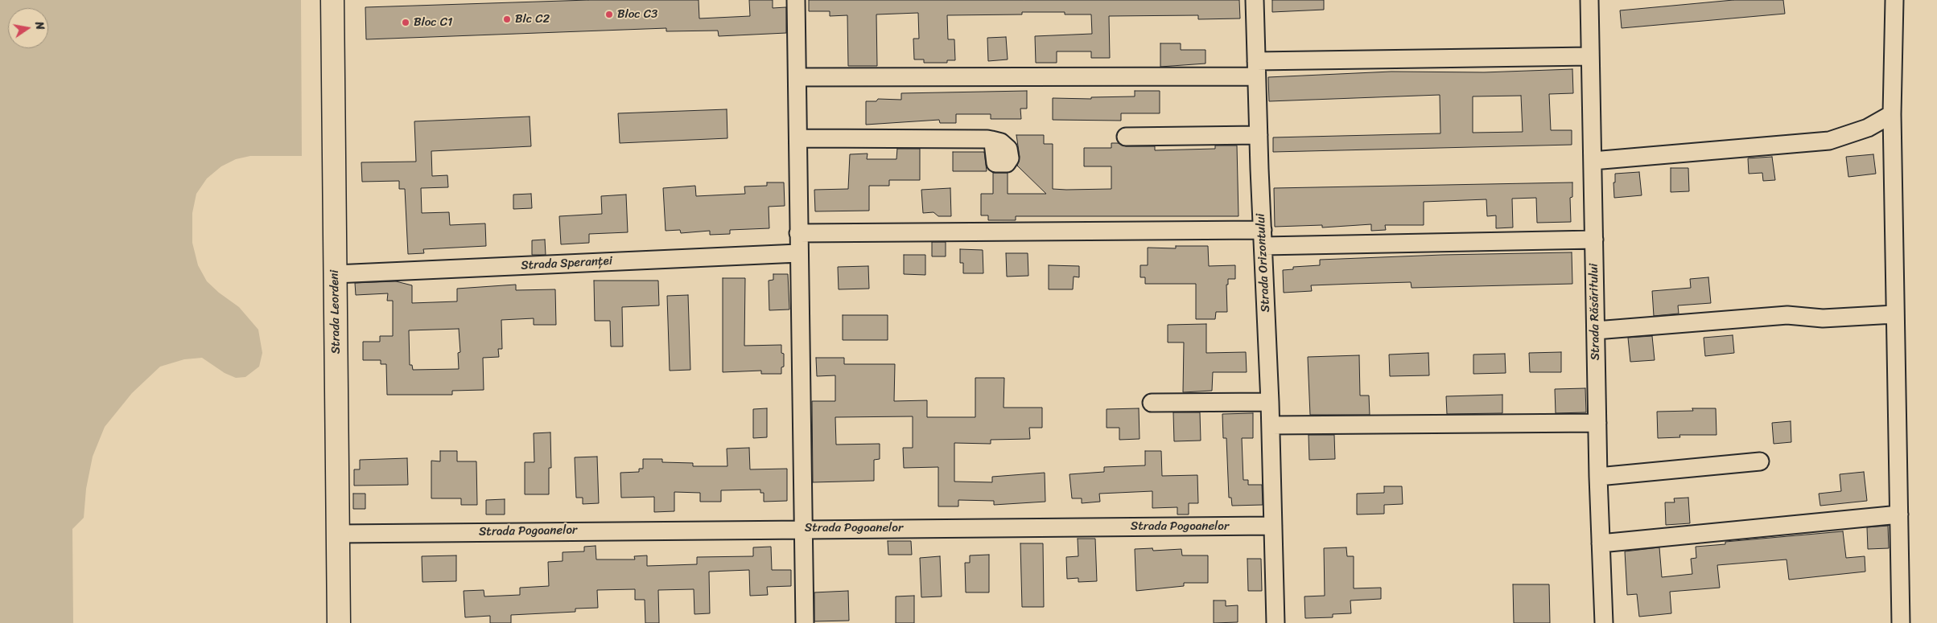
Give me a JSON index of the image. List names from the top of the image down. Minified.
{"streets":{"main road":["Strada Leordeni"],"street":["Strada Orizontului","Strada Speranței","Strada Răsăritului","Strada Pogoanelor"]},"crossings":[["Strada Orizontului","Strada Pogoanelor"],["Strada Speranței","Strada Leordeni"],["Strada Leordeni","Strada Pogoanelor"]],"places":["Bloc C3","Blc C2","Bloc C1"],"north":"right"}
